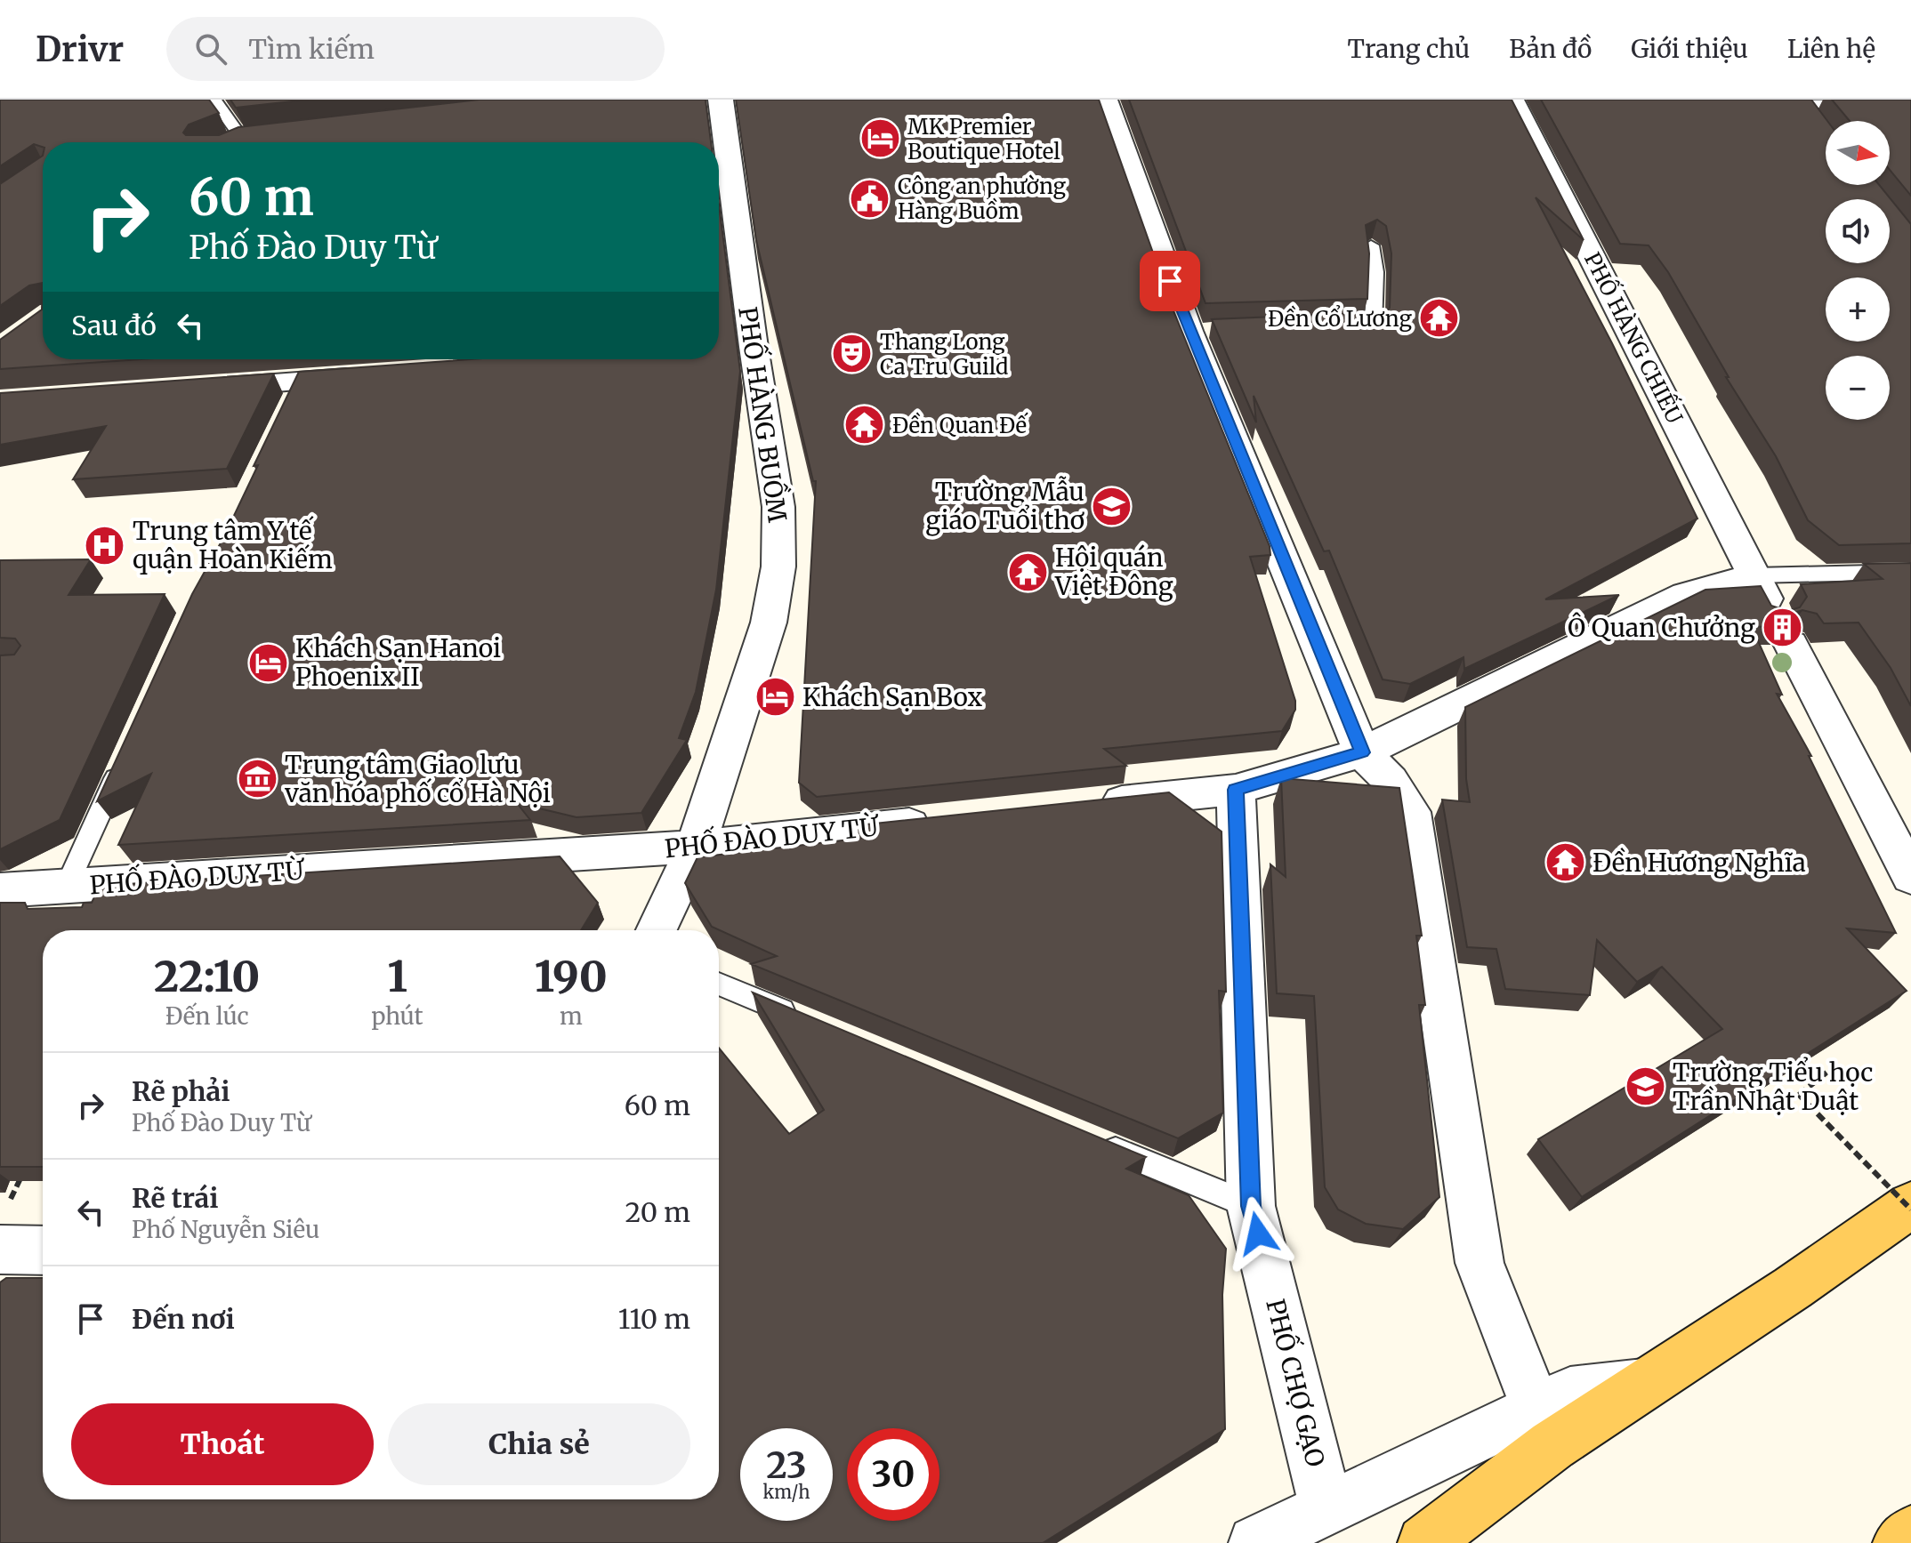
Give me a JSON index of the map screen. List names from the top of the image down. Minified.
{"streets":{"street":["PHỐ HÀNG CHIẾU","PHỐ HÀNG BUỒM","PHỐ ĐÀO DUY TỪ","PHỐ CHỢ GẠO"]},"crossings":[["PHỐ HÀNG BUỒM","PHỐ ĐÀO DUY TỪ"]],"places":{"hotel":["MK Premier Boutique Hotel","Khách Sạn Hanoi Phoenix II","Khách Sạn Box"],"public building":["Công an phường Hàng Buồm"],"temple":["Đền Cổ Lương","Đền Quan Đế","Hội quán Việt Đông","Đền Hương Nghĩa"],"theatre":["Thang Long Ca Tru Guild"],"school or university":["Trường Mẫu giáo Tuổi thơ","Trường Tiểu học Trần Nhật Duật"],"hospital":["Trung tâm Y tế quận Hoàn Kiếm"],"building":["Ô Quan Chưởng"],"museum":["Trung tâm Giao lưu văn hóa phố cổ Hà Nội"]},"north":"right","page":{"header":"Drivr","search":"Tìm kiếm","nav":["Trang chủ","Bản đồ","Giới thiệu","Liên hệ"],"map_buttons":["+","−"],"turn":["60 m","Phố Đào Duy Từ"],"then":"Sau đó","eta":["22:10","Đến lúc","1","phút","190","m"],"list":[{"name":"Rẽ phải","note":"Phố Đào Duy Từ","value":"60 m"},{"name":"Rẽ trái","note":"Phố Nguyễn Siêu","value":"20 m"},{"name":"Đến nơi","value":"110 m"}],"buttons":["Thoát","Chia sẻ"],"speed":"23 km/h","limit":"30"}}
